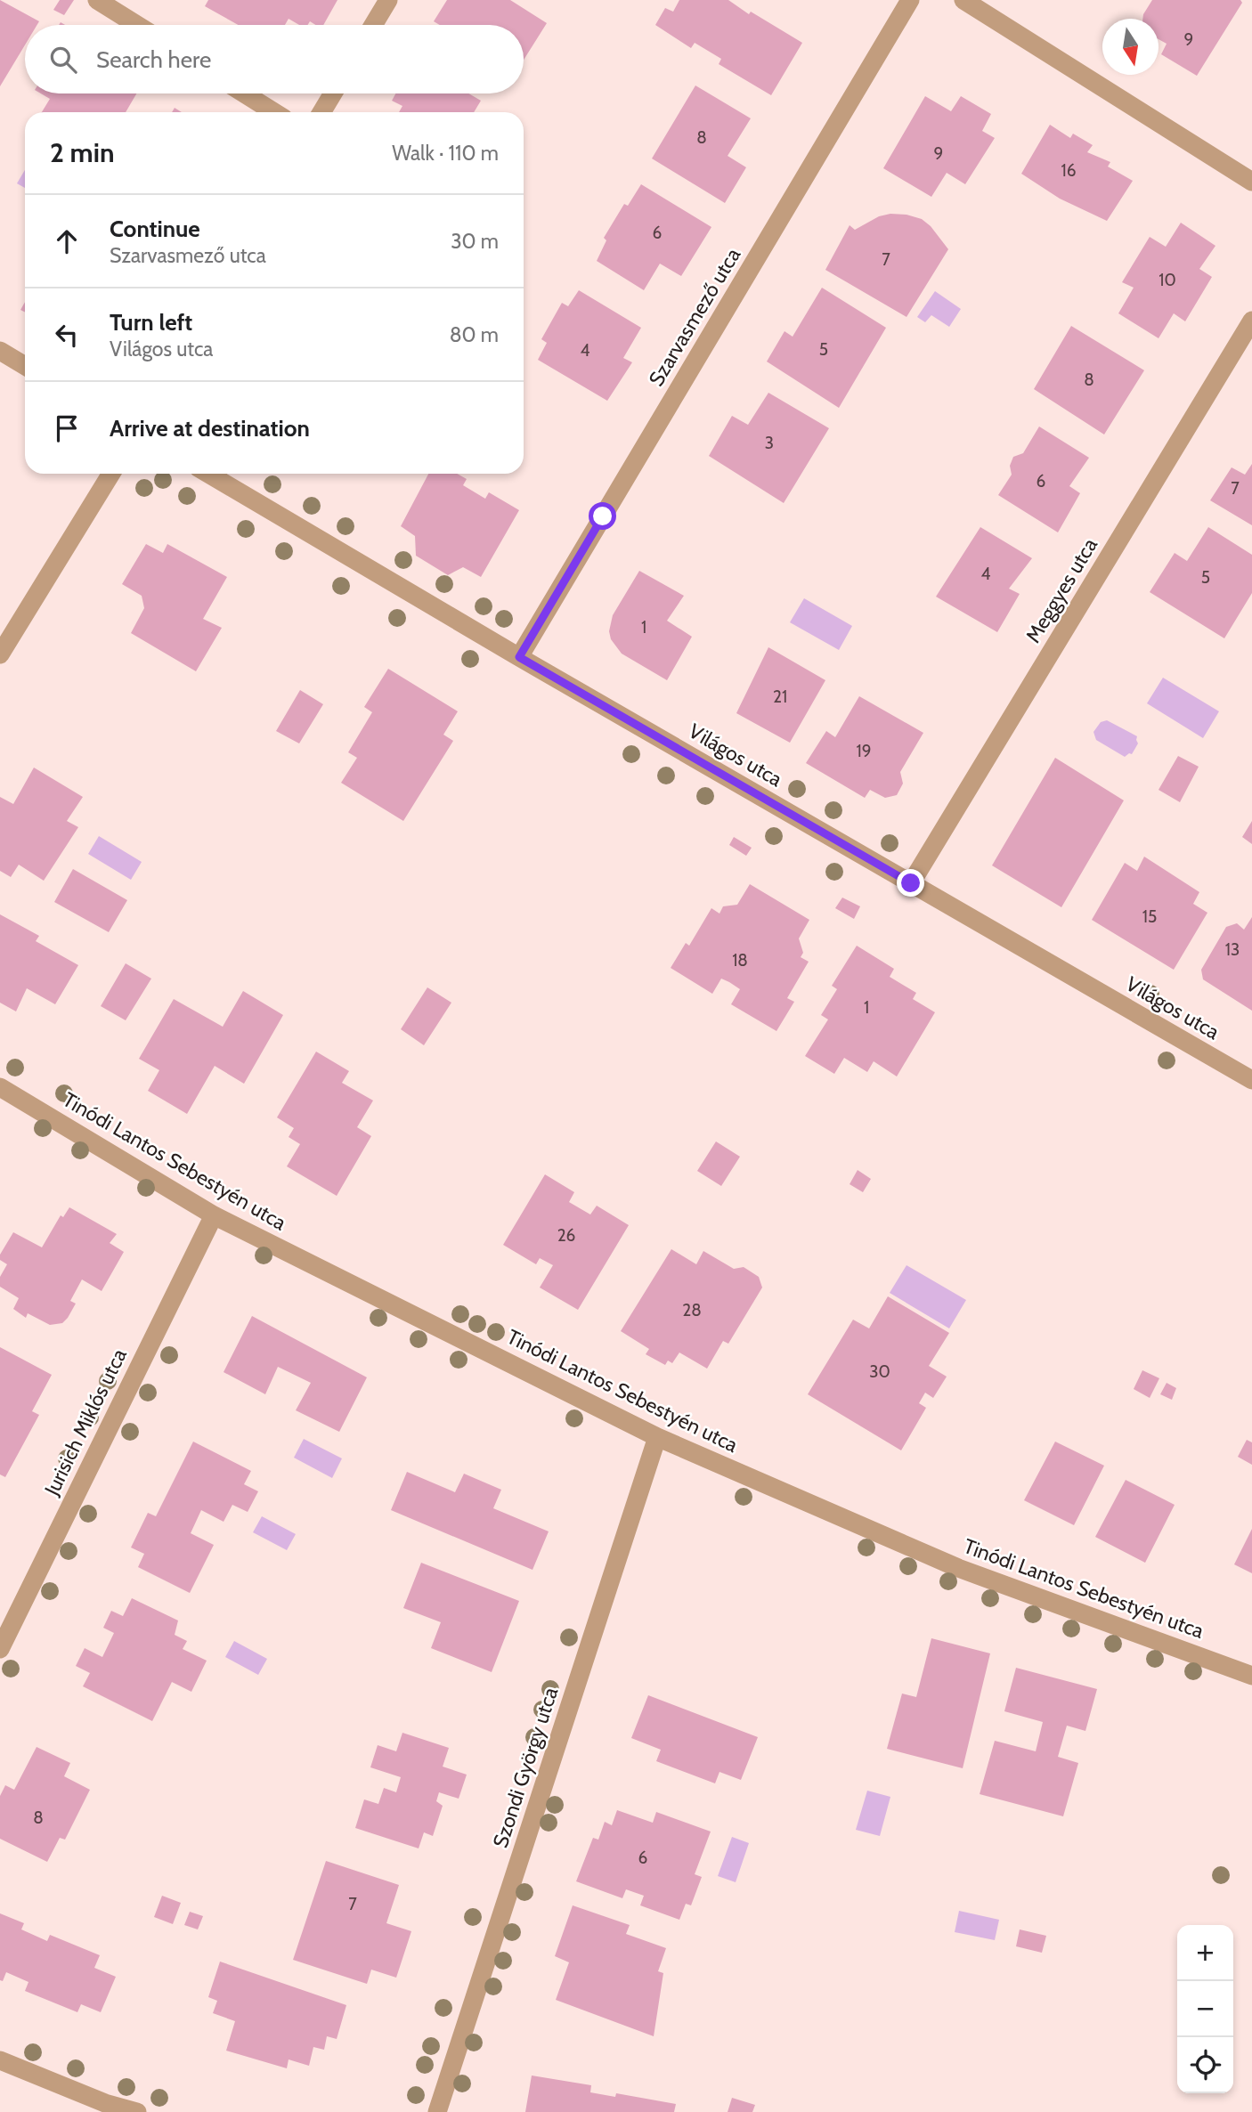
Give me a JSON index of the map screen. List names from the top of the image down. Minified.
{"streets":{"street":["Szarvasmező utca","Meggyes utca","Világos utca","Tinódi Lantos Sebestyén utca","Jurisich Miklós utca","Szondi György utca"]},"crossings":[["Szarvasmező utca","Világos utca"],["Meggyes utca","Világos utca"],["Tinódi Lantos Sebestyén utca","Jurisich Miklós utca"],["Tinódi Lantos Sebestyén utca","Szondi György utca"]],"house_numbers":["9","8","9","16","6","7","10","5","4","8","3","6","7","4","5","1","21","19","15","13","18","1","26","28","30","8","6","7"],"north":"bottom","page":{"search":"Search here","heading":["2 min","Walk · 110 m"],"list":[["Continue","Szarvasmező utca","30 m"],["Turn left","Világos utca","80 m"],"Arrive at destination"],"map_buttons":["+","−"]}}
